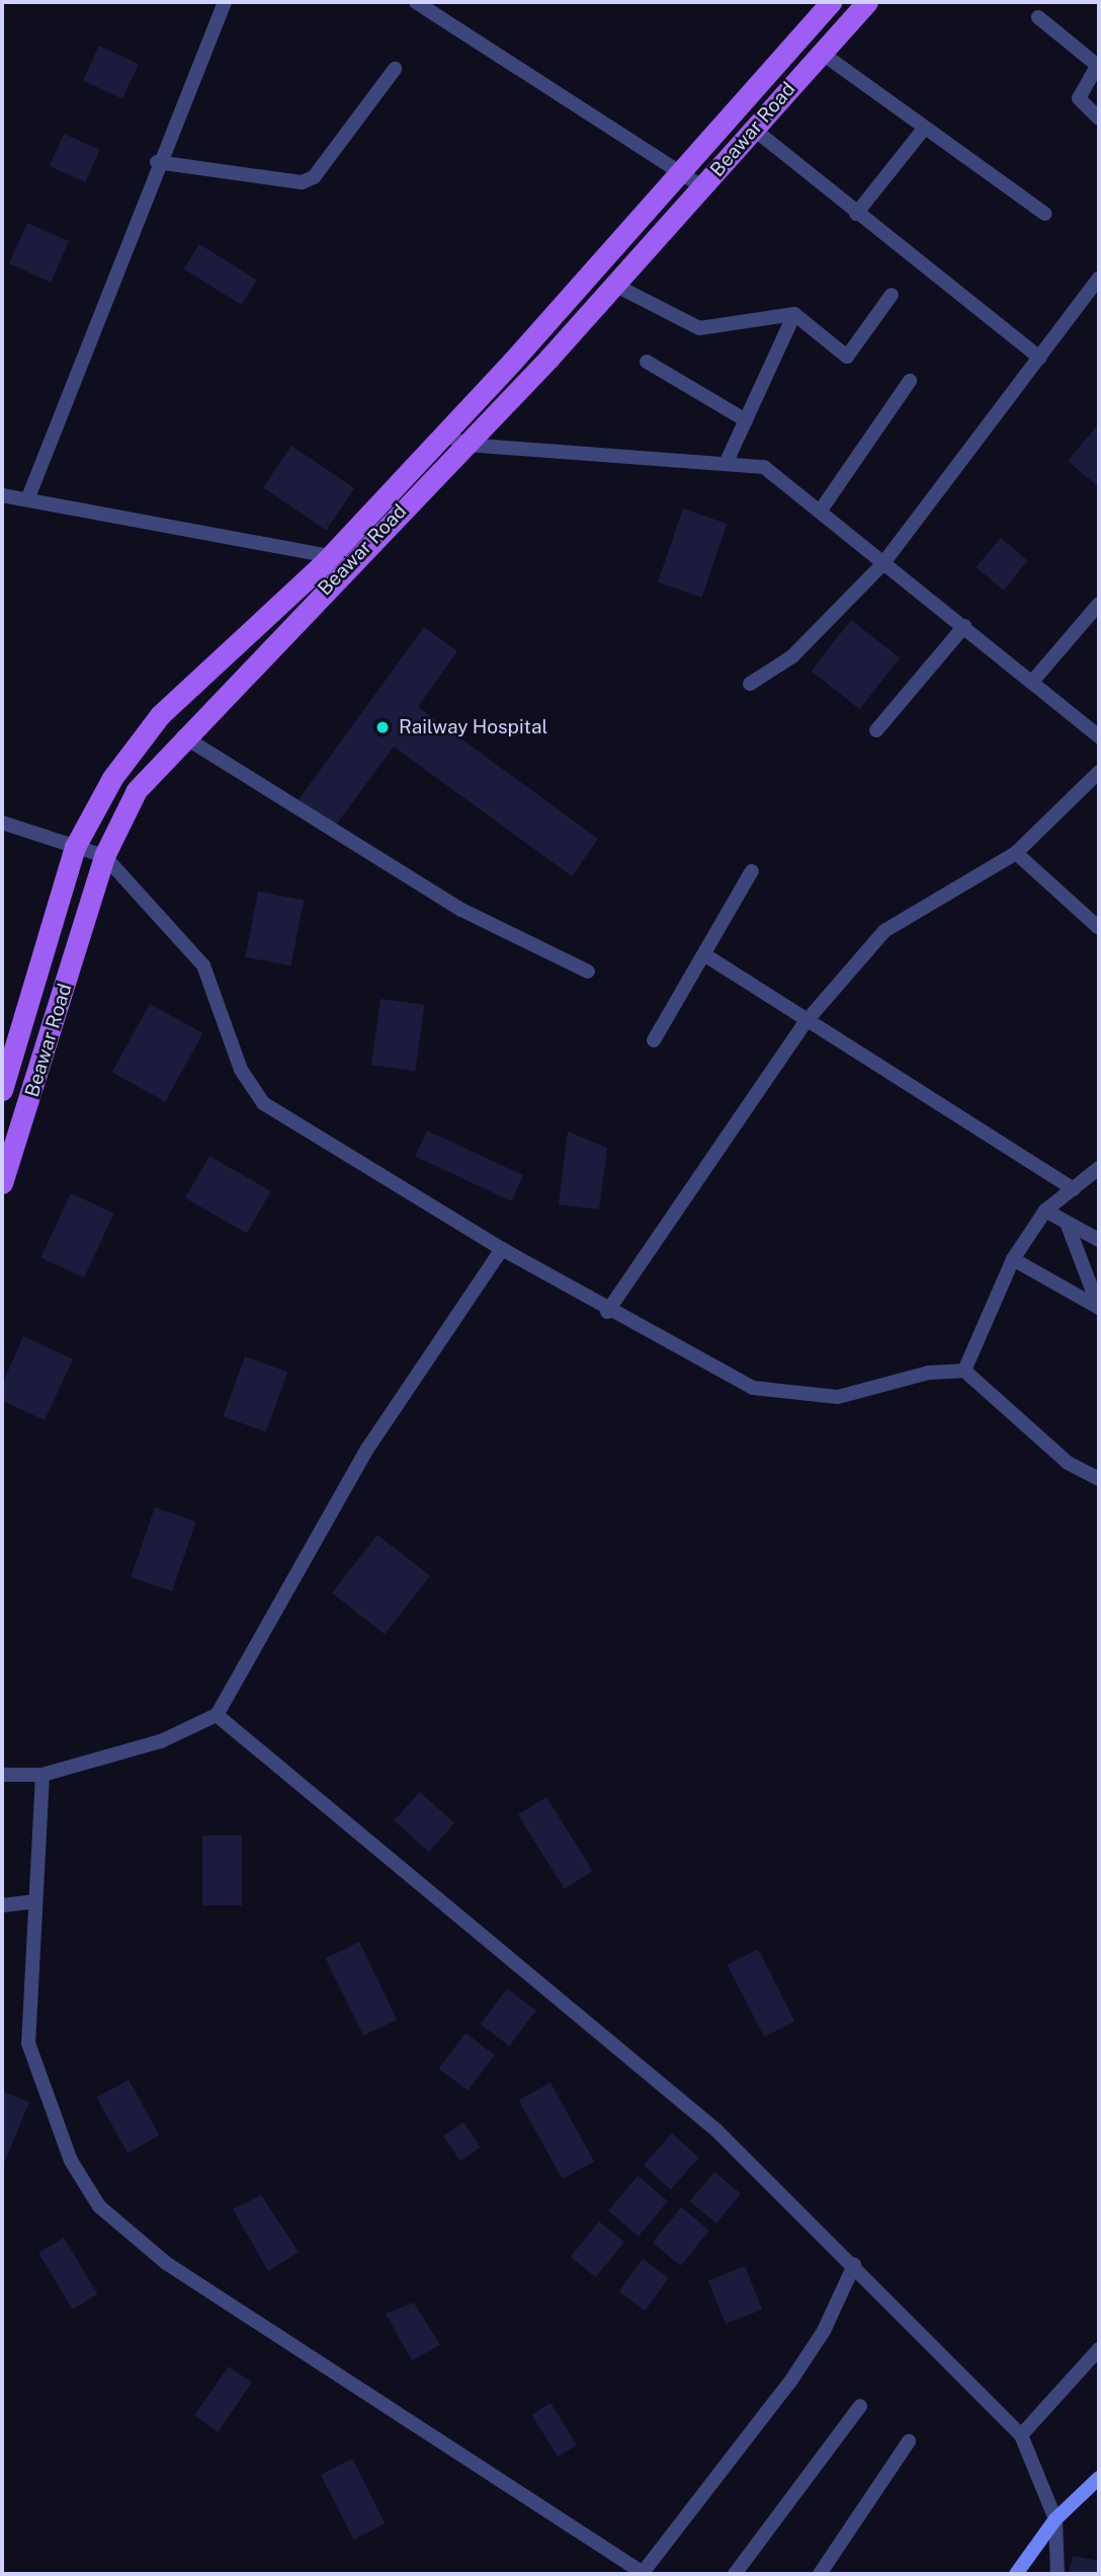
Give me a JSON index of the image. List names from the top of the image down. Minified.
{"streets":{"main road":["Beawar Road"]},"places":["Railway Hospital"]}
